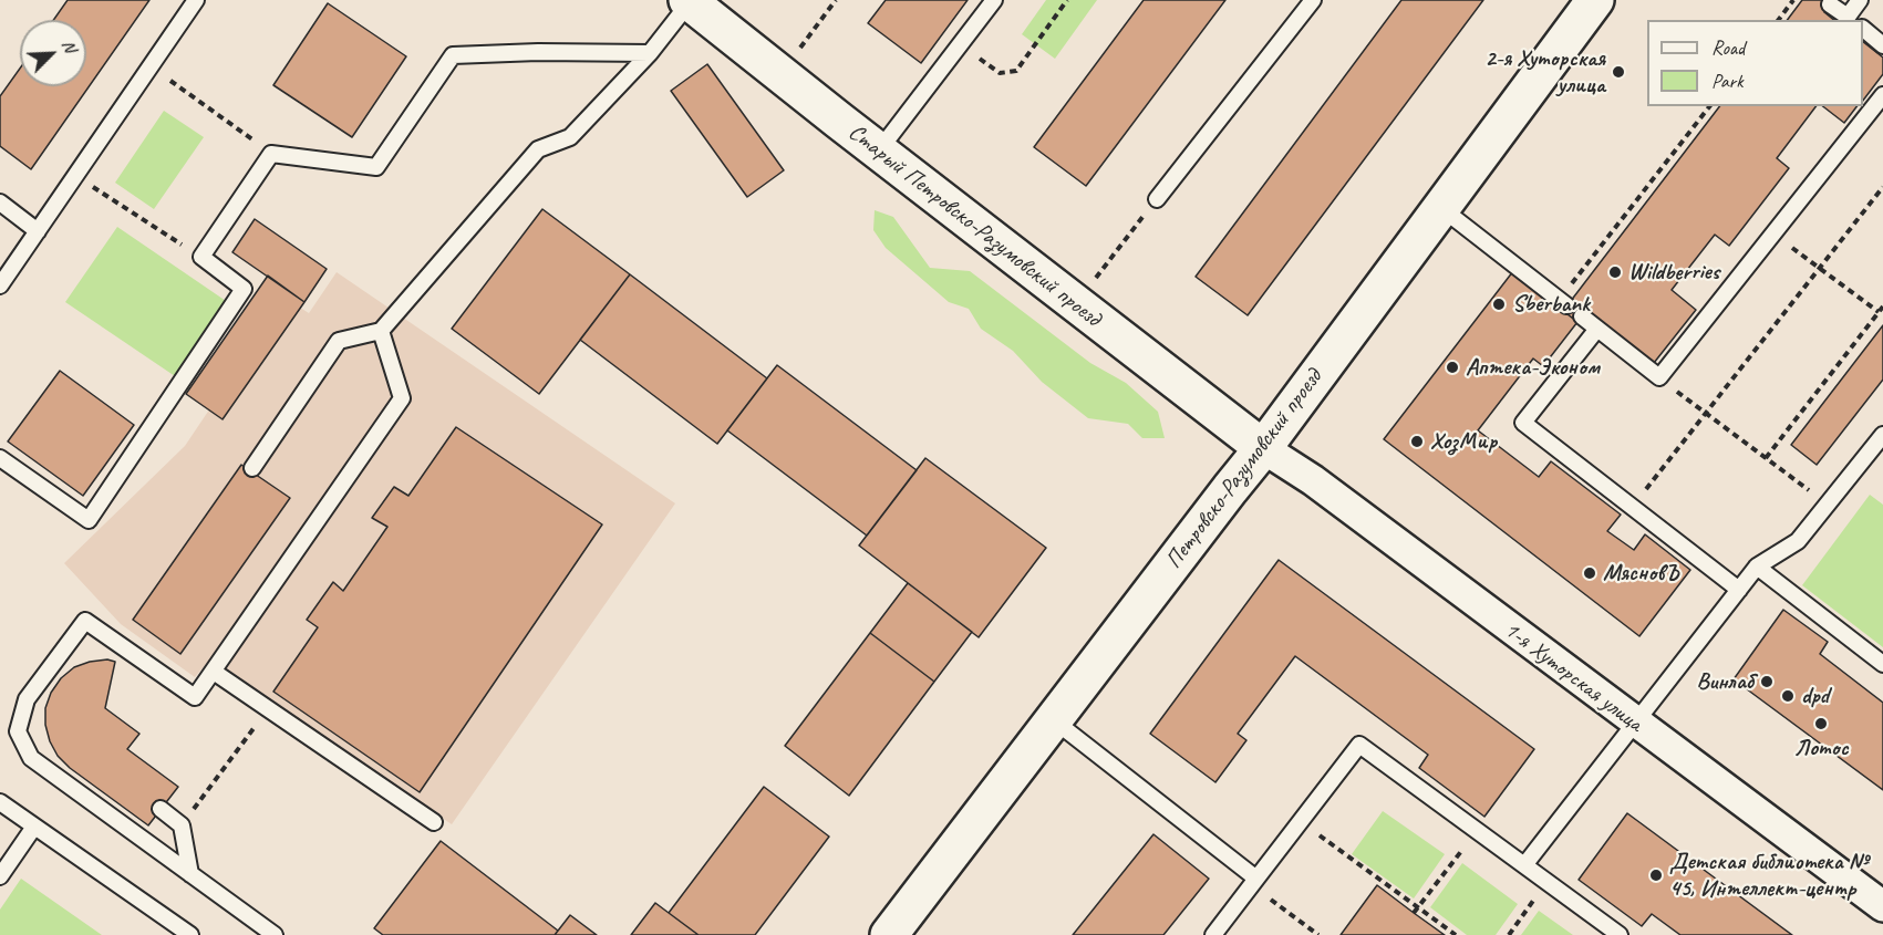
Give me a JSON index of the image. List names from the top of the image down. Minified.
{"streets":{"street":["Старый Петровско-Разумовский проезд","Петровско-Разумовский проезд","1-я Хуторская улица"]},"crossings":[["Старый Петровско-Разумовский проезд","Петровско-Разумовский проезд"],["Старый Петровско-Разумовский проезд","1-я Хуторская улица"],["Петровско-Разумовский проезд","1-я Хуторская улица"]],"places":["2-я Хуторская улица","Wildberries","Sberbank","Аптека-Эконом","ХозМир","МясновЪ","Винлаб","dpd","Лотос","Детская библиотека № 45, Интеллект-центр"],"legend":["Road","Park"],"north":"top right"}
